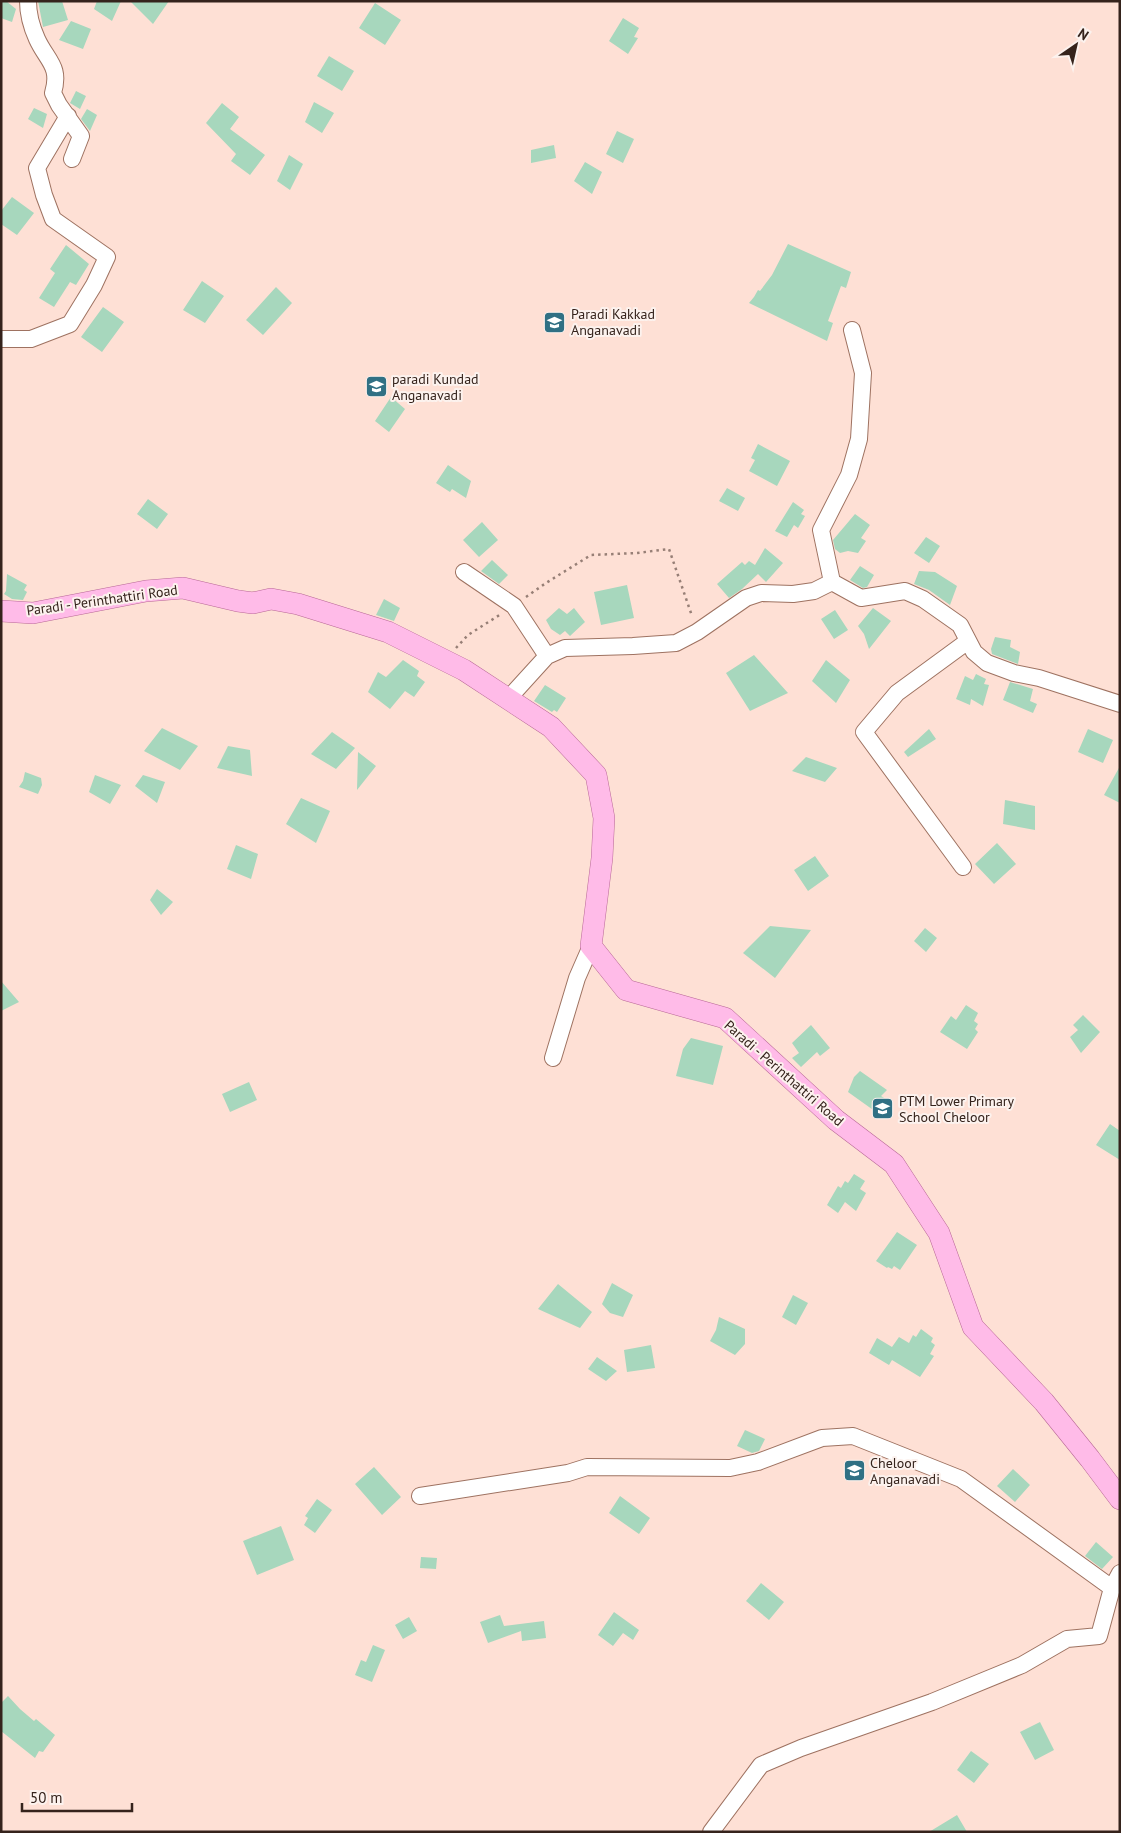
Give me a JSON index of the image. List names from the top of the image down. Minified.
{"streets":{"main road":["Paradi - Perinthattiri Road"]},"places":{"school or university":["Paradi Kakkad Anganavadi","paradi Kundad Anganavadi","PTM Lower Primary School Cheloor","Cheloor Anganavadi"]},"scale_bar":"50 m","north":"top right"}
